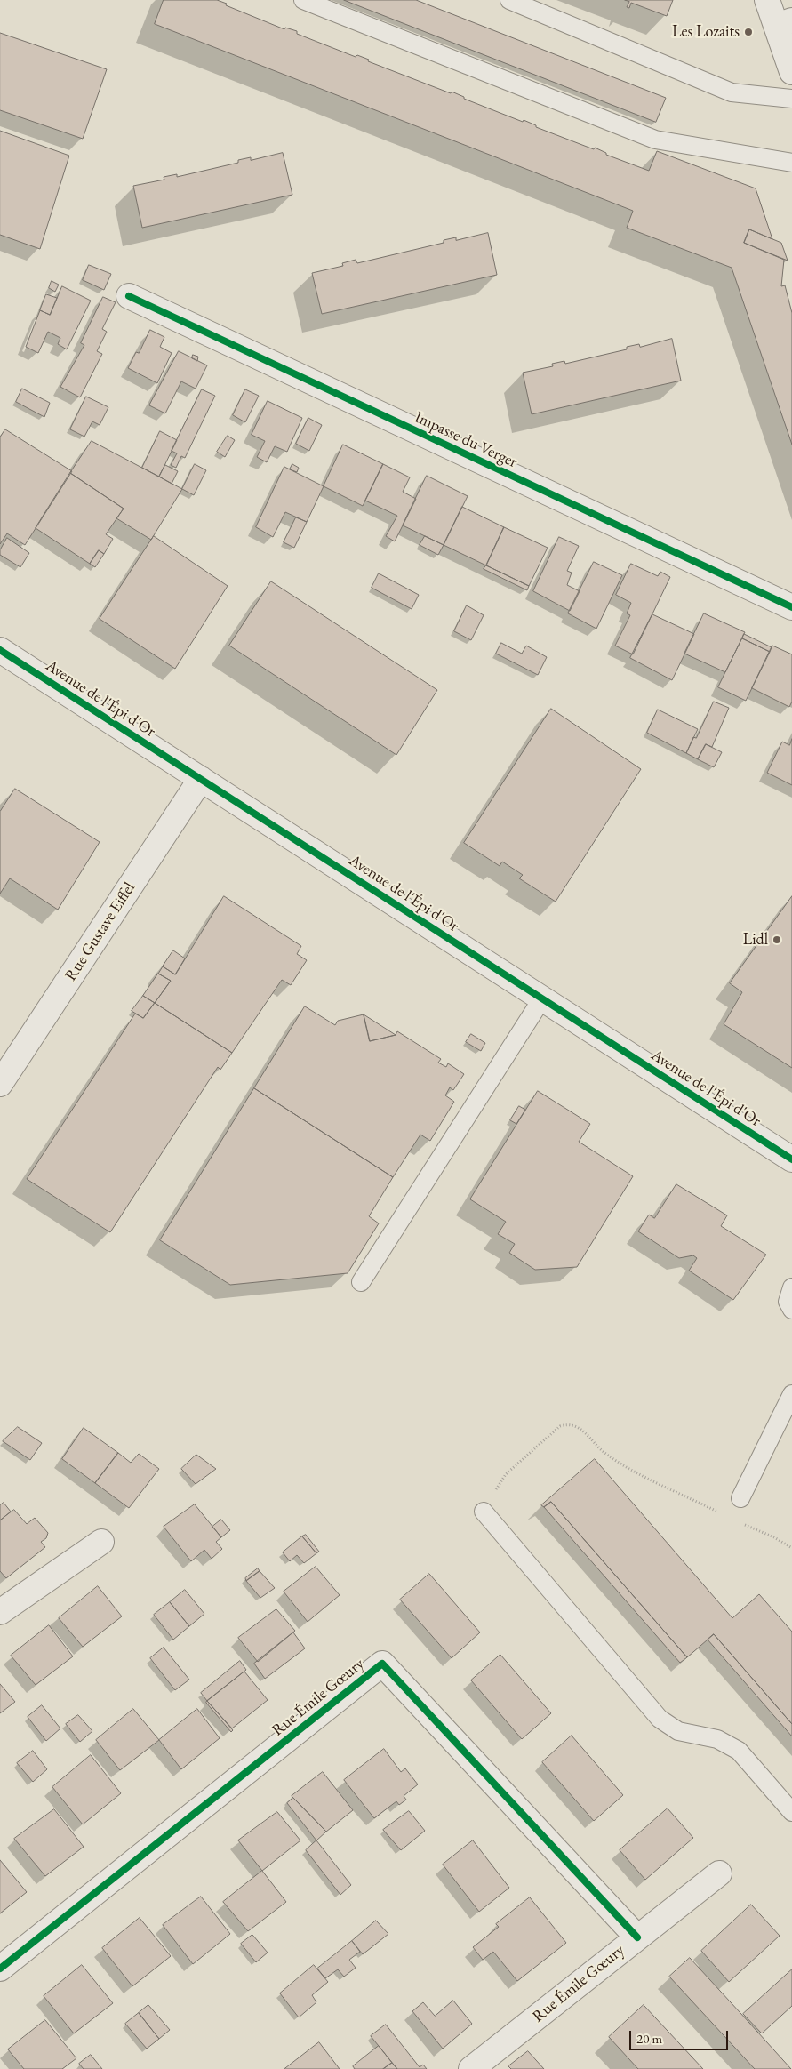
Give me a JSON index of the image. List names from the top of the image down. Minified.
{"streets":{"street":["Impasse du Verger","Avenue de l'Épi d'Or","Rue Gustave Eiffel","Rue Émile Gœury"]},"crossings":[["Avenue de l'Épi d'Or","Rue Gustave Eiffel"]],"places":["Les Lozaits","Lidl"],"scale_bar":"20 m"}
